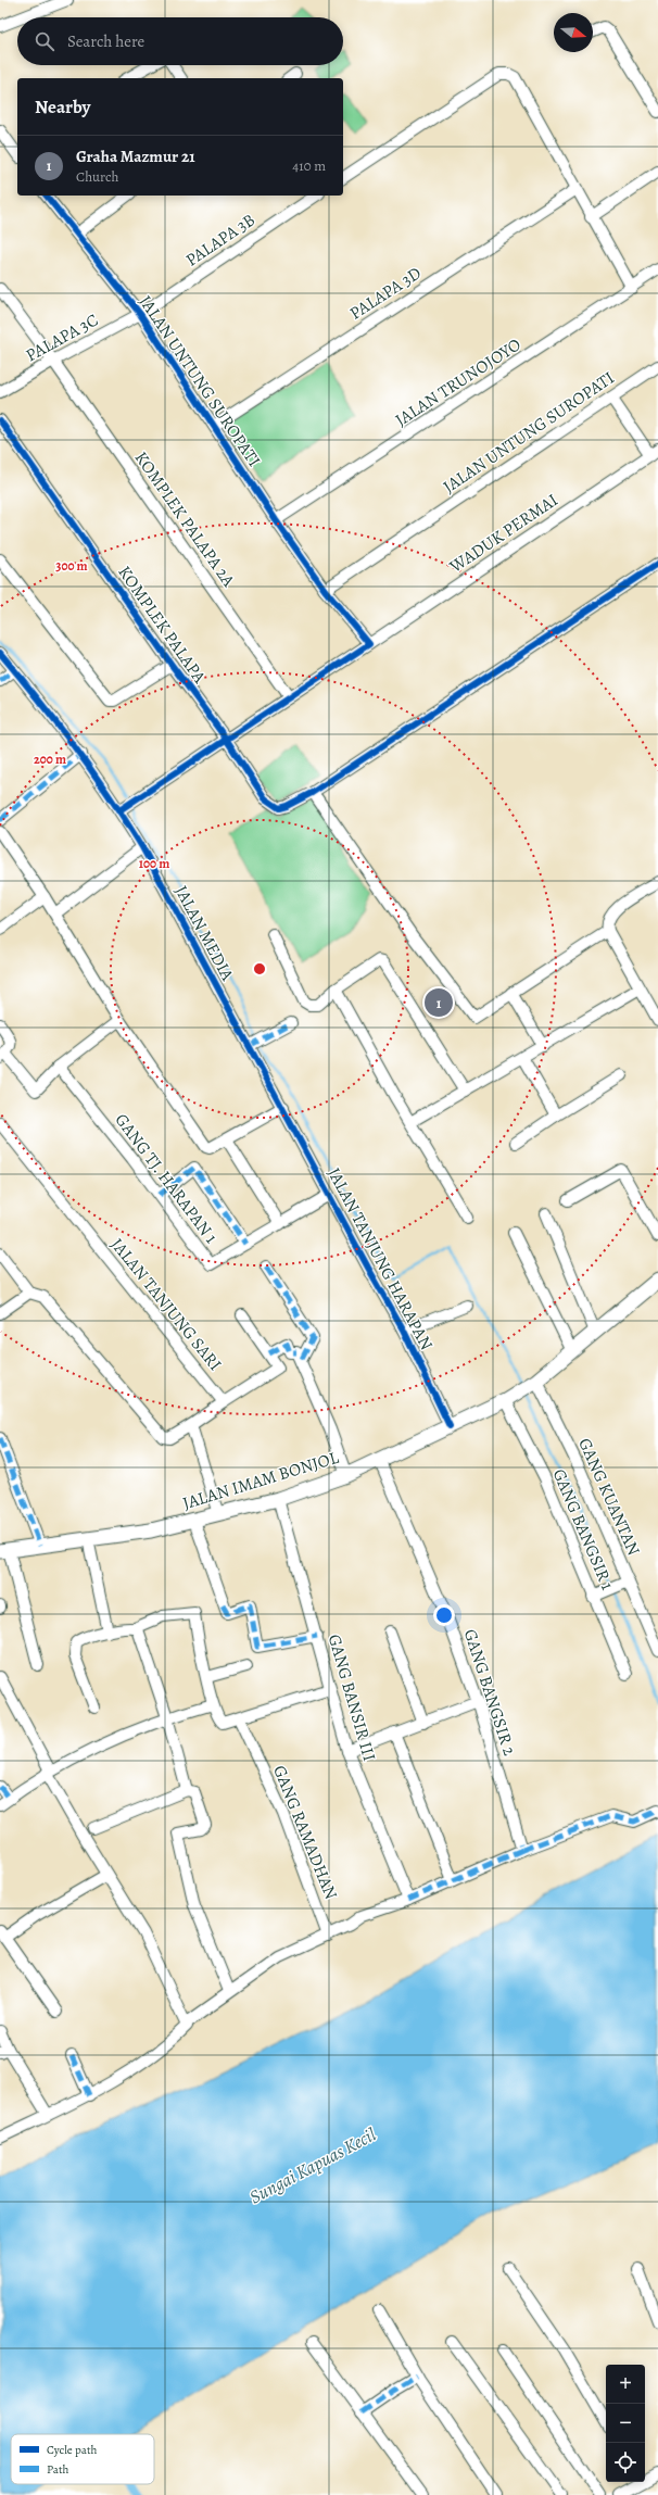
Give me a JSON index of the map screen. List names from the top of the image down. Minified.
{"streets":{"main road":["JALAN IMAM BONJOL"],"street":["PALAPA 3B","PALAPA 3D","PALAPA 3C","JALAN UNTUNG SUROPATI","JALAN TRUNOJOYO","KOMPLEK PALAPA 2A","WADUK PERMAI","KOMPLEK PALAPA","JALAN MEDIA","GANG TJ. HARAPAN 1","JALAN TANJUNG HARAPAN","JALAN TANJUNG SARI","GANG KUANTAN","GANG BANGSIR 1","GANG BANGSIR 2","GANG BANSIR III","GANG RAMADHAN"]},"crossings":[["PALAPA 3B","PALAPA 3C"],["PALAPA 3B","JALAN UNTUNG SUROPATI"],["PALAPA 3D","JALAN UNTUNG SUROPATI"],["PALAPA 3C","JALAN UNTUNG SUROPATI"],["PALAPA 3C","KOMPLEK PALAPA 2A"],["JALAN UNTUNG SUROPATI","JALAN TRUNOJOYO"],["KOMPLEK PALAPA 2A","WADUK PERMAI"],["WADUK PERMAI","KOMPLEK PALAPA"],["WADUK PERMAI","JALAN MEDIA"],["JALAN MEDIA","JALAN TANJUNG HARAPAN"],["GANG TJ. HARAPAN 1","JALAN TANJUNG HARAPAN"],["JALAN TANJUNG HARAPAN","JALAN IMAM BONJOL"],["JALAN IMAM BONJOL","GANG KUANTAN"],["JALAN IMAM BONJOL","GANG BANGSIR 1"],["JALAN IMAM BONJOL","GANG BANGSIR 2"],["JALAN IMAM BONJOL","GANG BANSIR III"]],"water":["Sungai Kapuas Kecil"],"legend":["Cycle path","Path"],"north":"right","page":{"search":"Search here","heading":"Nearby","list":[{"mark":"1","name":"Graha Mazmur 21","note":"Church","value":"410 m"}],"pins":"1","map_buttons":["+","−"]},"rings":["300 m","200 m","100 m"]}
